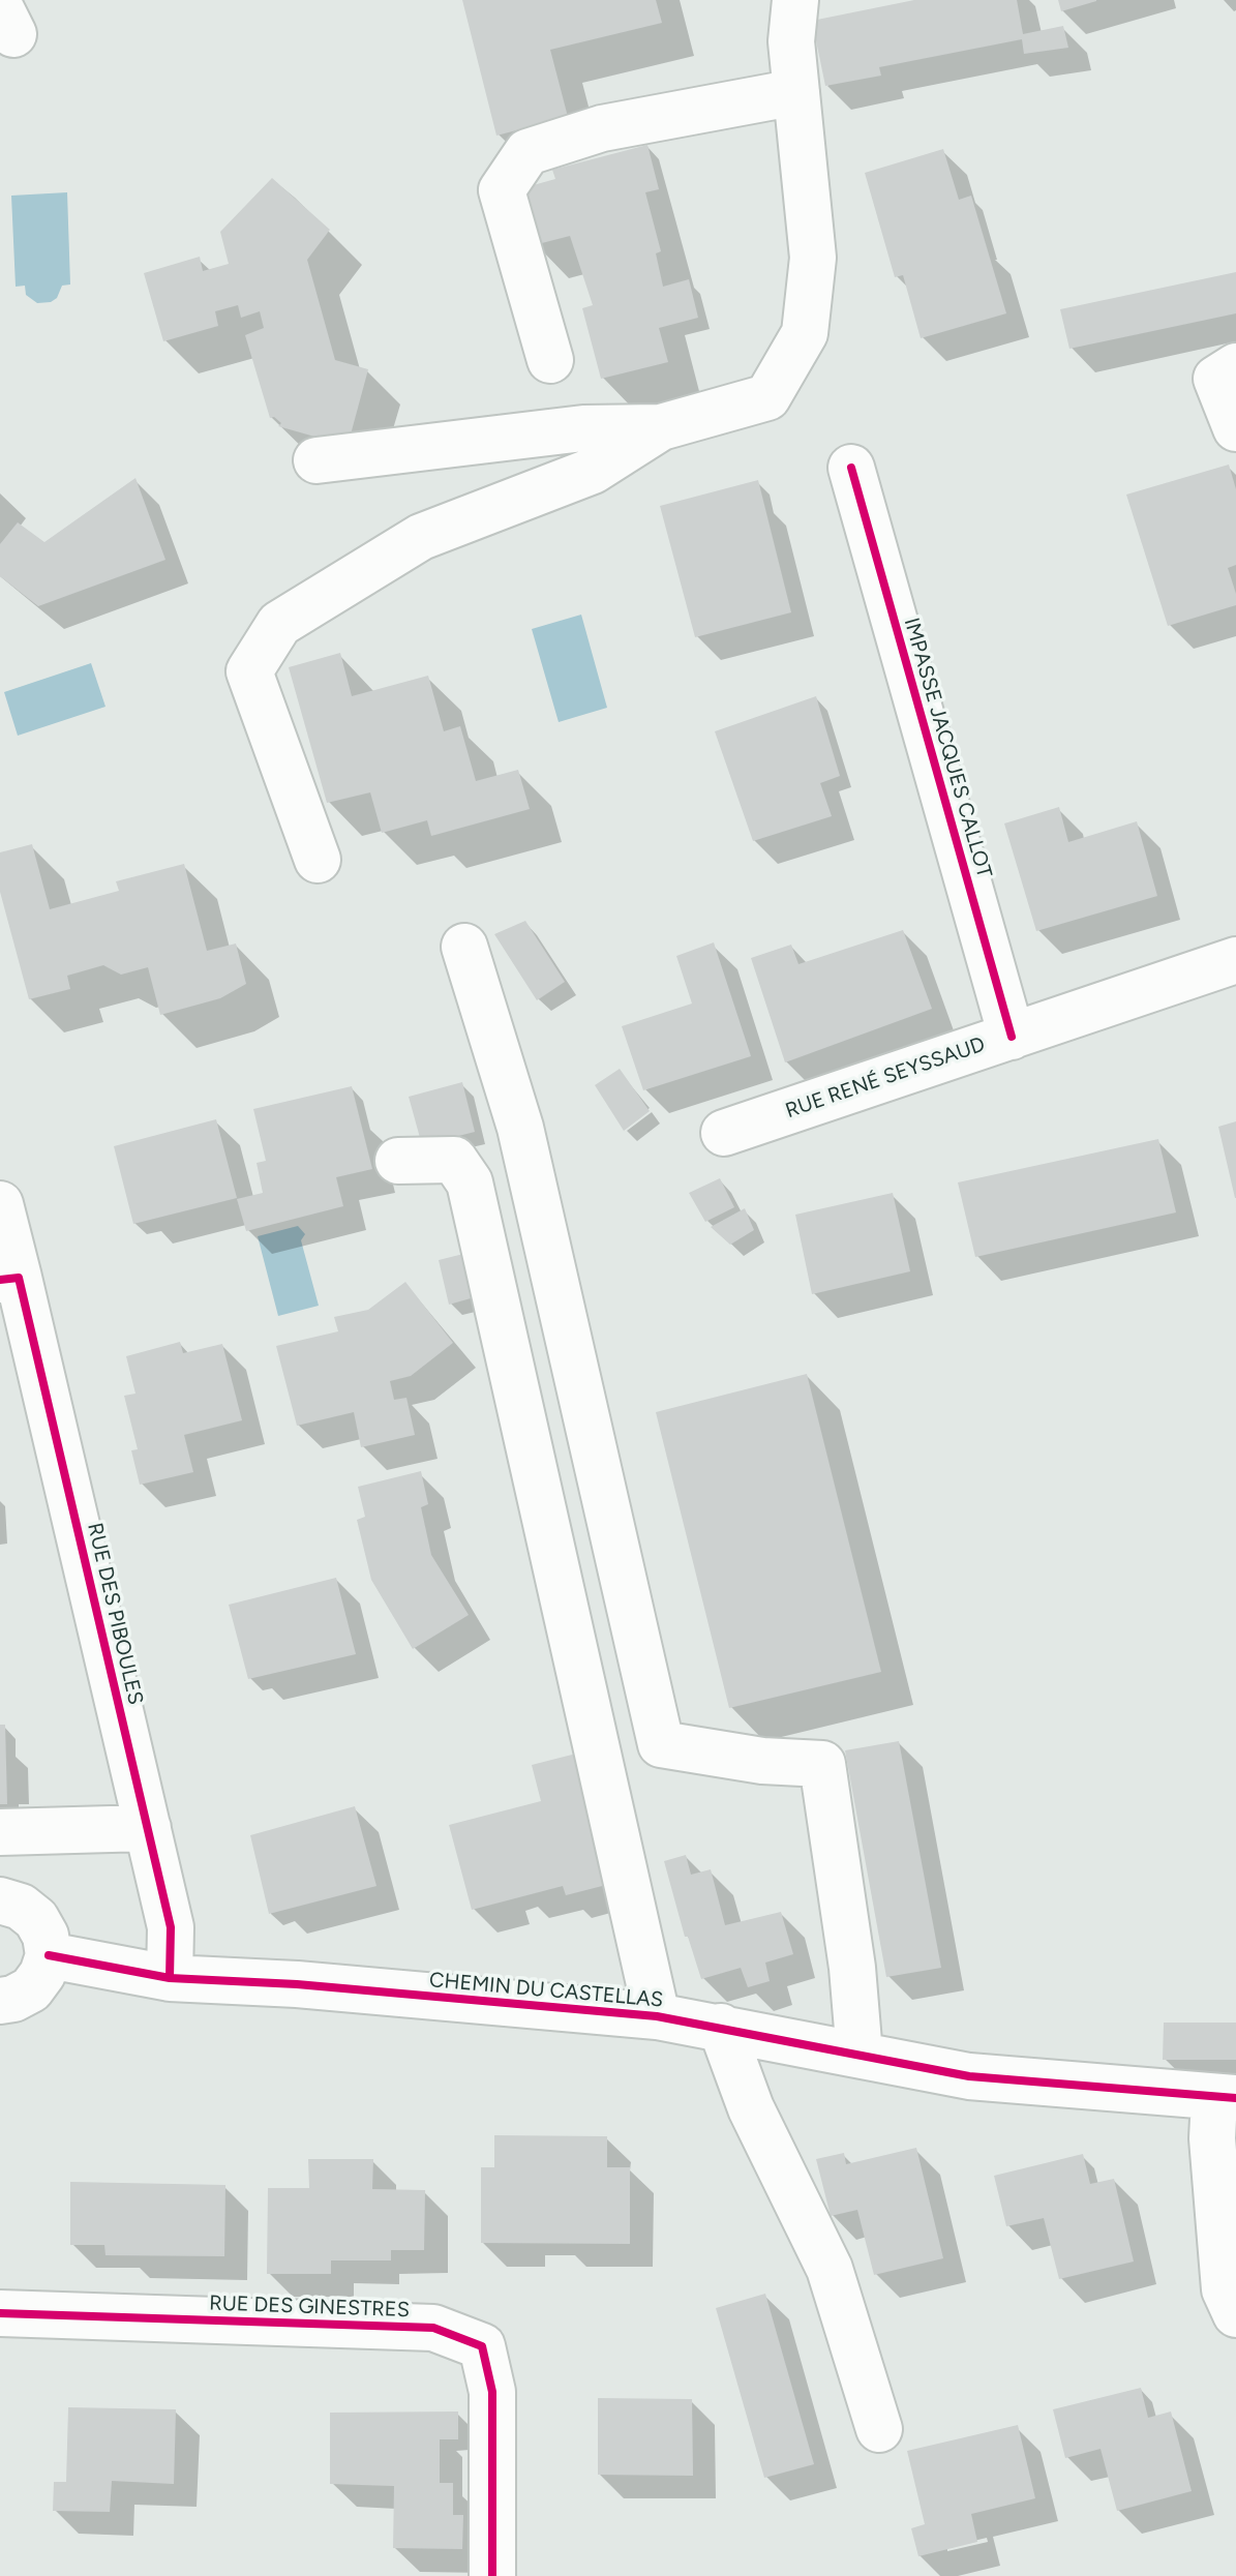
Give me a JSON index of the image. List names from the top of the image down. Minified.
{"streets":{"street":["IMPASSE JACQUES CALLOT","RUE RENÉ SEYSSAUD","RUE DES PIBOULES","CHEMIN DU CASTELLAS","RUE DES GINESTRES"]},"crossings":[["IMPASSE JACQUES CALLOT","RUE RENÉ SEYSSAUD"],["RUE DES PIBOULES","CHEMIN DU CASTELLAS"]]}
